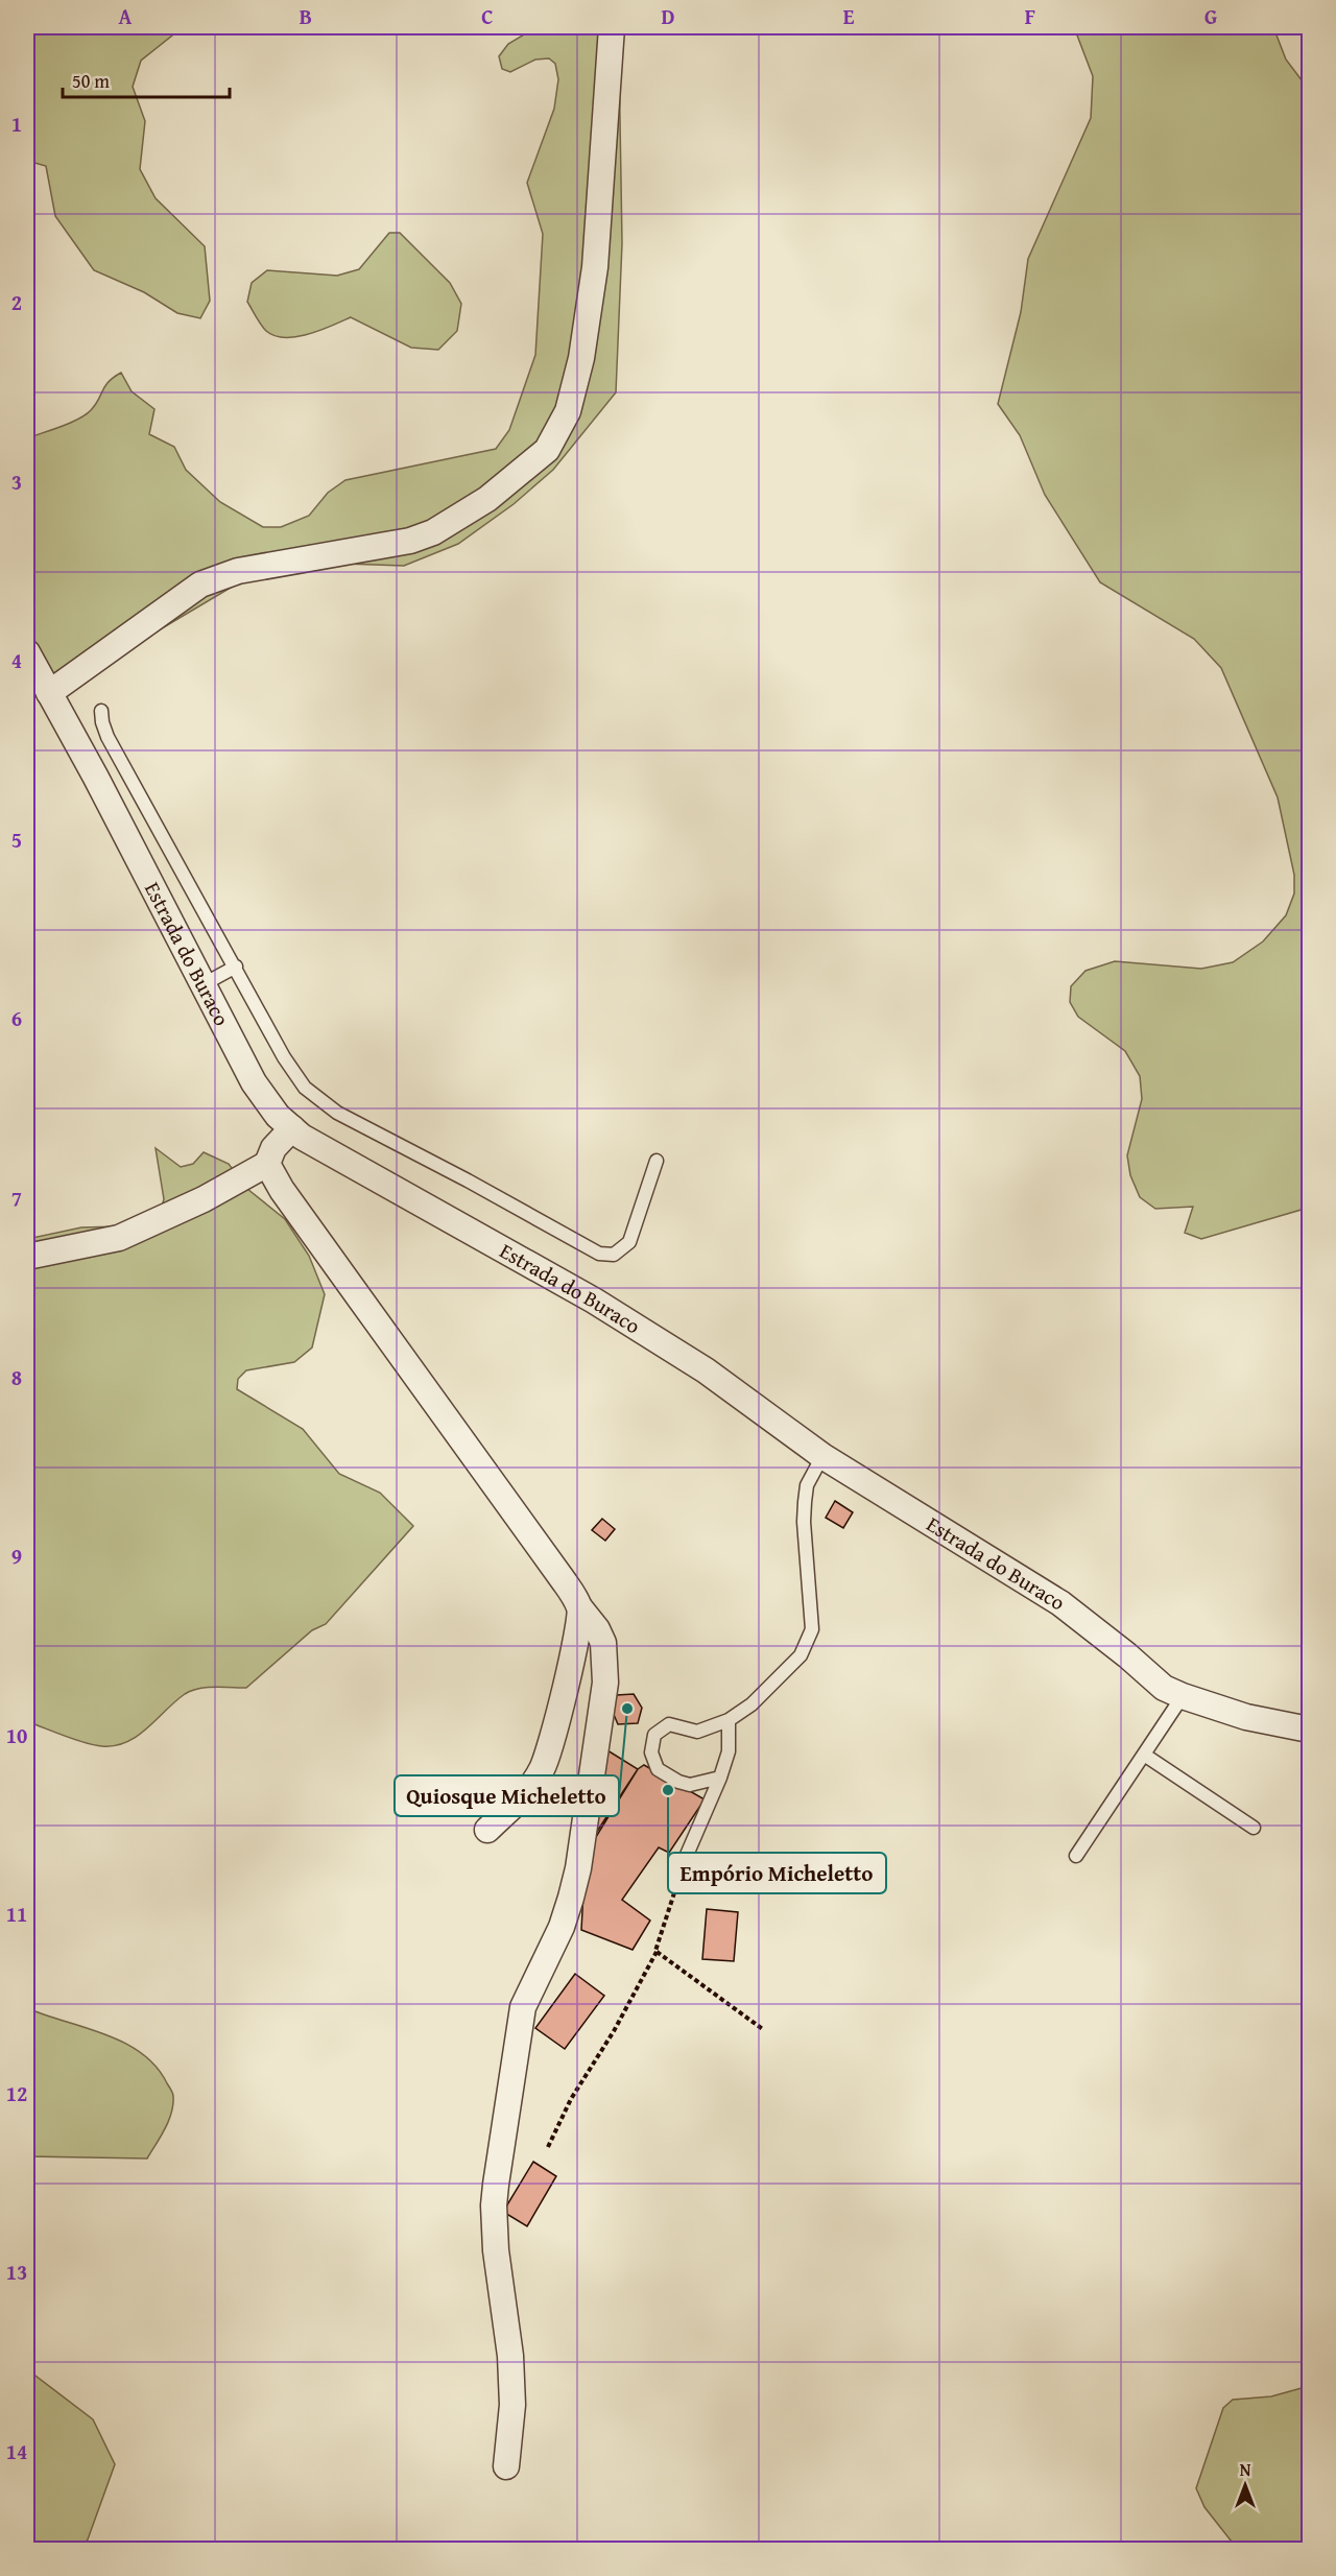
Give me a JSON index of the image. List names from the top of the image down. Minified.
{"streets":{"street":["Estrada do Buraco"]},"places":["Quiosque Micheletto","Empório Micheletto"],"scale_bar":"50 m","north":"top","grid":{"columns":["A","B","C","D","E","F","G"],"rows":["1","2","3","4","5","6","7","8","9","10","11","12","13","14"]}}
